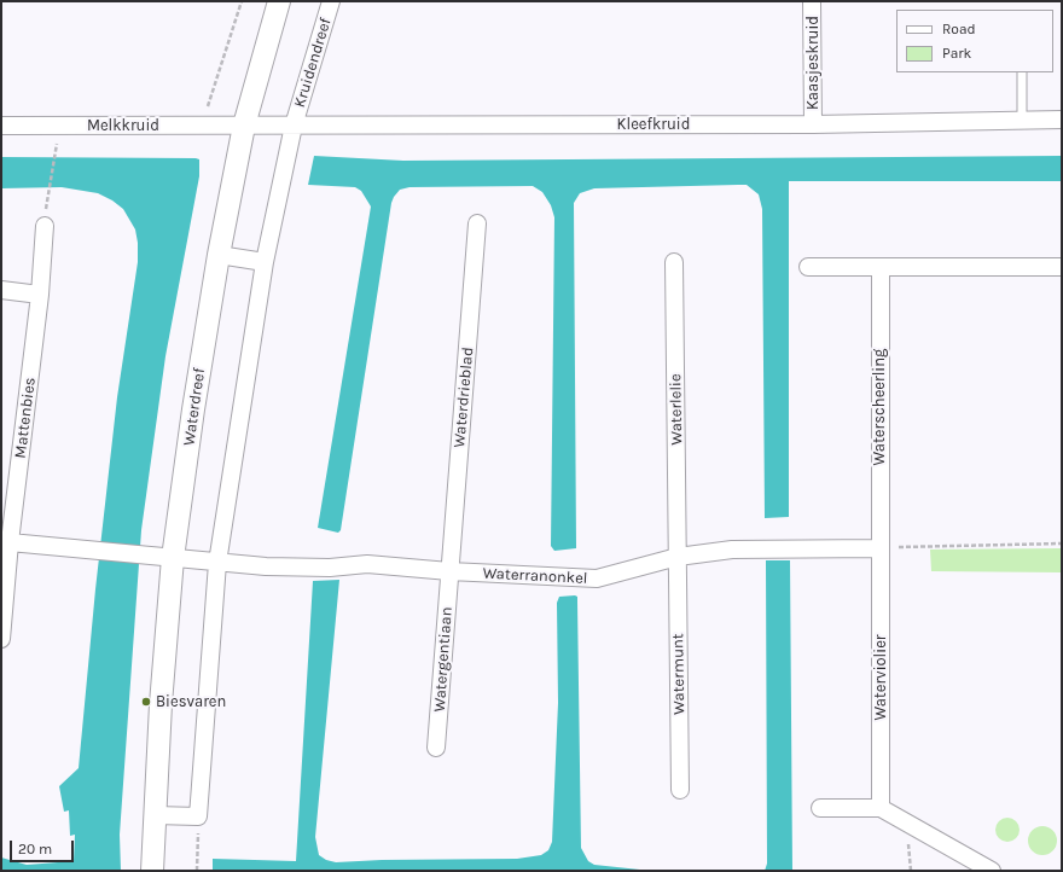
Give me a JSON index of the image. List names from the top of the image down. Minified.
{"streets":{"street":["Kruidendreef","Kaasjeskruid","Kleefkruid","Melkkruid","Waterdrieblad","Waterdreef","Waterscheerling","Waterlelie","Mattenbies","Waterranonkel","Watergentiaan","Watermunt","Waterviolier"]},"crossings":[["Kruidendreef","Kleefkruid"],["Kaasjeskruid","Kleefkruid"],["Kleefkruid","Melkkruid"],["Kleefkruid","Waterdreef"],["Melkkruid","Waterdreef"],["Waterdrieblad","Waterranonkel"],["Waterdrieblad","Watergentiaan"],["Waterscheerling","Waterranonkel"],["Waterscheerling","Waterviolier"],["Waterlelie","Waterranonkel"],["Waterlelie","Watermunt"],["Waterranonkel","Watergentiaan"],["Waterranonkel","Watermunt"],["Waterranonkel","Waterviolier"]],"places":["Biesvaren"],"legend":["Road","Park"],"scale_bar":"20 m"}
